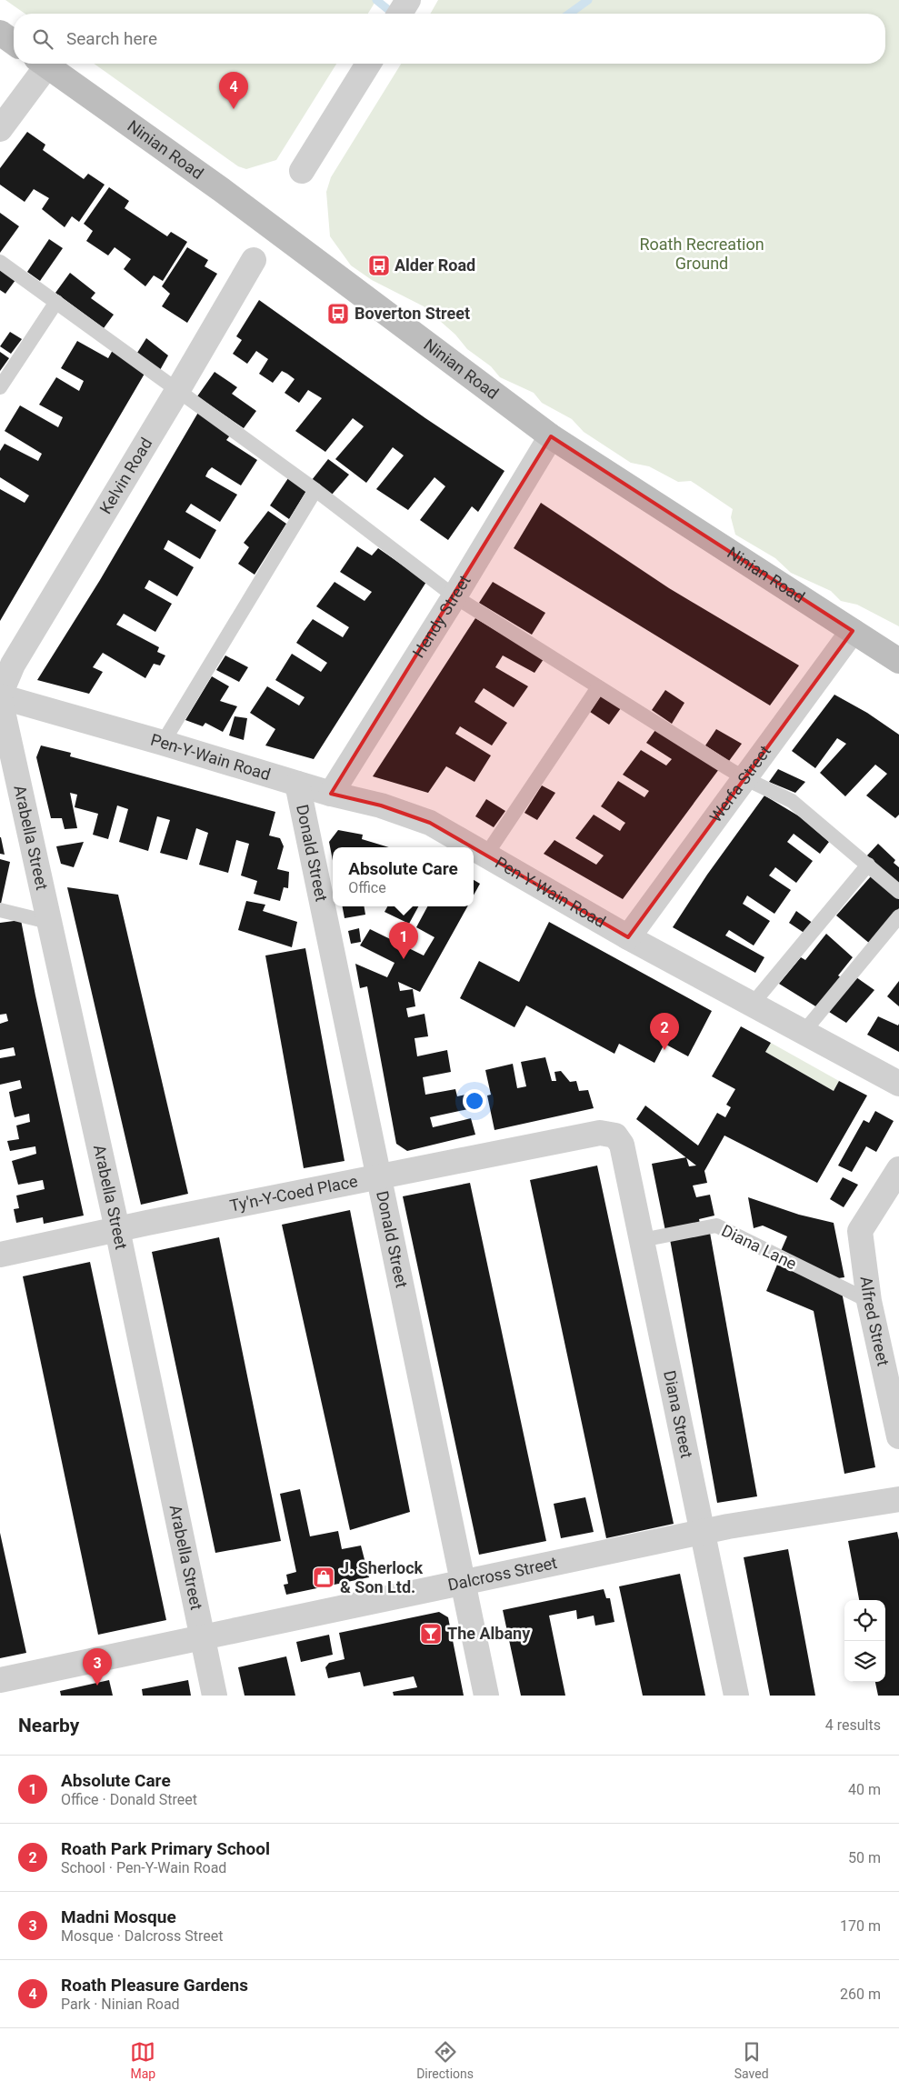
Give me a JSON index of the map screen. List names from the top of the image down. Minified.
{"streets":{"street":["Ninian Road","Kelvin Road","Hendy Street","Pen-Y-Wain Road","Werfa Street","Arabella Street","Donald Street","Ty'n-Y-Coed Place","Alfred Street","Diana Street","Dalcross Street"],"lane":["Diana Lane"]},"crossings":[["Ninian Road","Hendy Street"],["Ninian Road","Werfa Street"],["Kelvin Road","Pen-Y-Wain Road"],["Kelvin Road","Arabella Street"],["Hendy Street","Pen-Y-Wain Road"],["Pen-Y-Wain Road","Werfa Street"],["Pen-Y-Wain Road","Arabella Street"],["Pen-Y-Wain Road","Donald Street"],["Arabella Street","Ty'n-Y-Coed Place"],["Arabella Street","Dalcross Street"],["Donald Street","Ty'n-Y-Coed Place"],["Donald Street","Dalcross Street"],["Ty'n-Y-Coed Place","Diana Street"],["Diana Lane","Alfred Street"],["Diana Lane","Diana Street"],["Diana Street","Dalcross Street"]],"parks":["Roath Recreation Ground"],"places":{"bus stop":["Alder Road","Boverton Street"],"shop":["J. Sherlock & Son Ltd."],"bar":["The Albany"]},"page":{"search":"Search here","pins":["4","1","2","3"],"popup":["Absolute Care","Office"],"heading":["Nearby","4 results"],"list":[{"mark":"1","name":"Absolute Care","note":"Office · Donald Street","value":"40 m"},{"mark":"2","name":"Roath Park Primary School","note":"School · Pen-Y-Wain Road","value":"50 m"},{"mark":"3","name":"Madni Mosque","note":"Mosque · Dalcross Street","value":"170 m"},{"mark":"4","name":"Roath Pleasure Gardens","note":"Park · Ninian Road","value":"260 m"}],"nav":["Map","Directions","Saved"]}}
